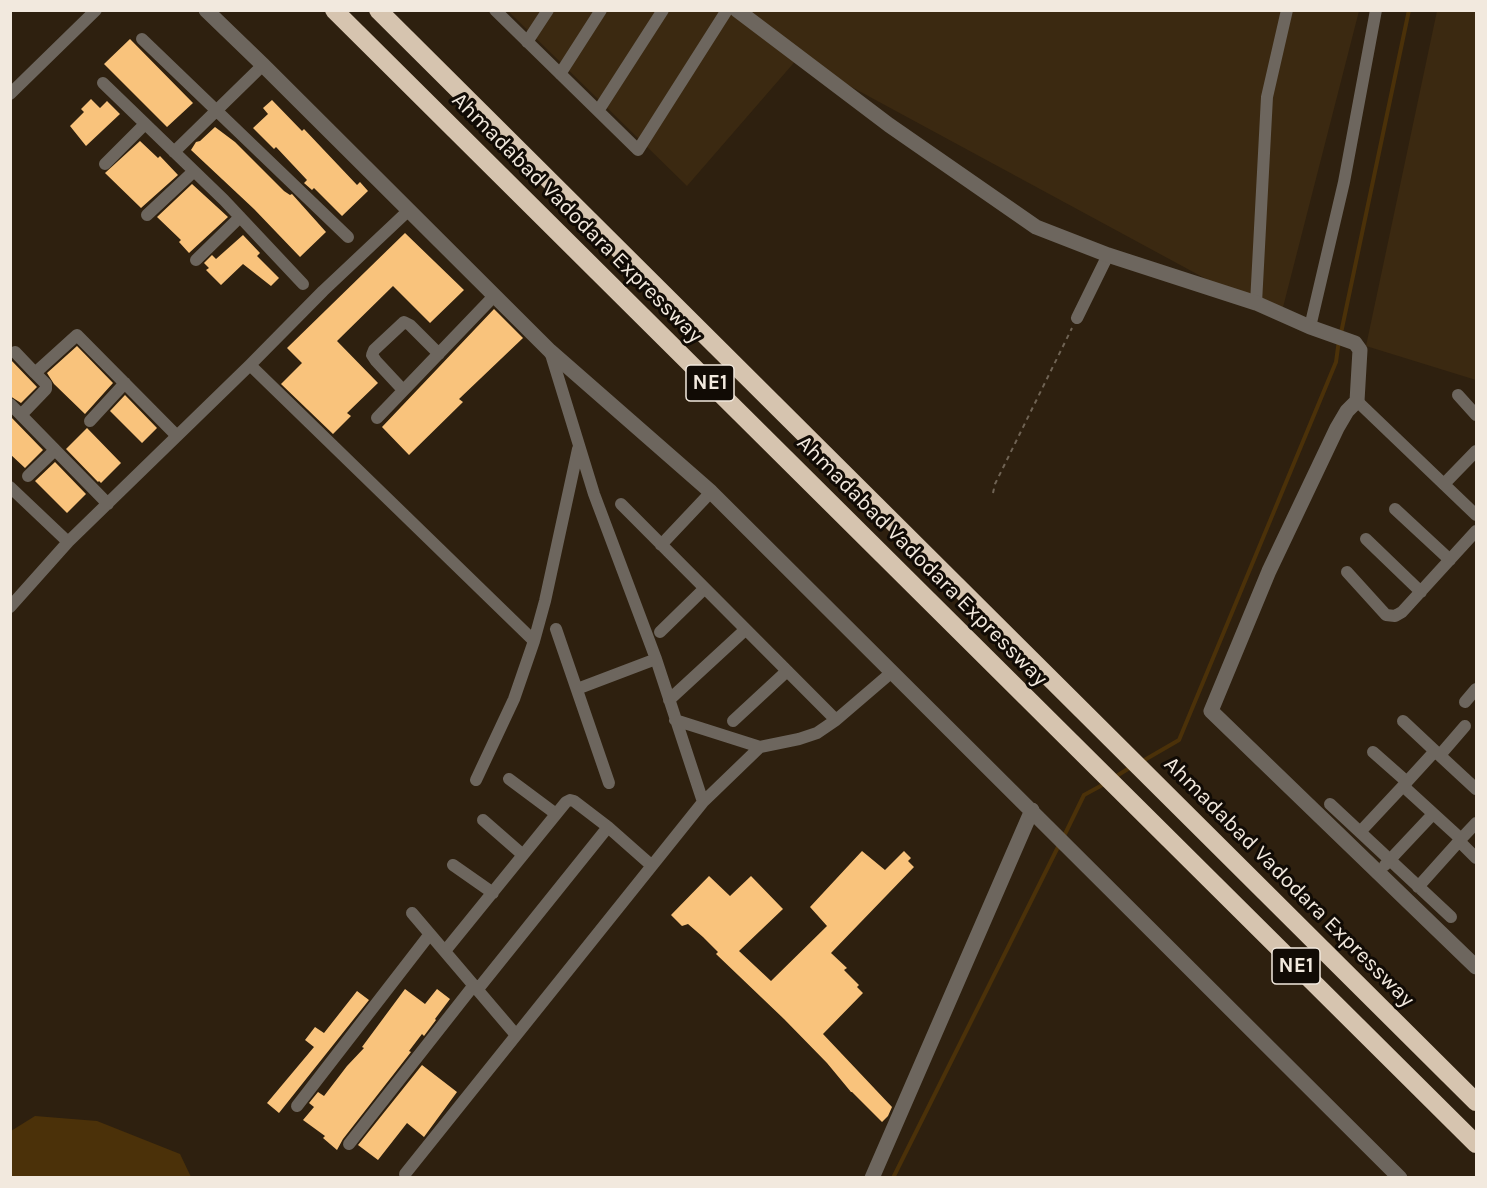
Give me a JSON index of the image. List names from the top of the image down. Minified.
{"streets":{"highway":["Ahmadabad Vadodara Expressway","NE1"]}}
